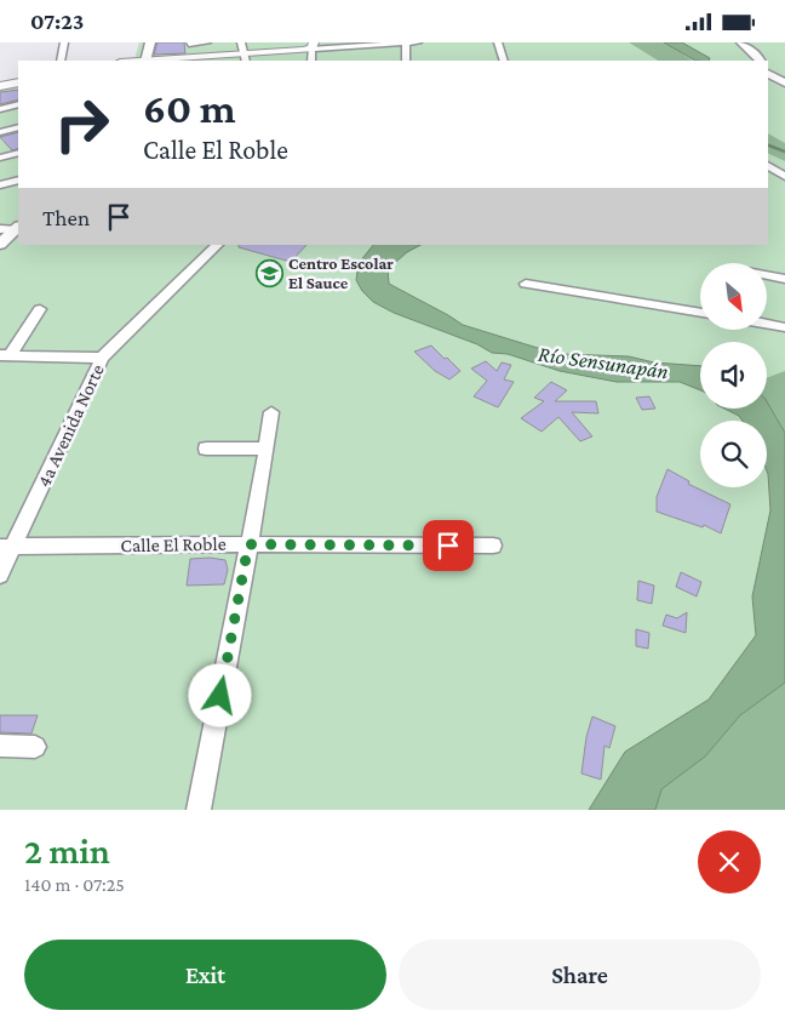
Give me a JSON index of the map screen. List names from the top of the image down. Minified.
{"streets":{"street":["4a Avenida Norte","Calle El Roble"]},"crossings":[["4a Avenida Norte","Calle El Roble"]],"water":["Río Sensunapán"],"places":{"school or university":["Centro Escolar El Sauce"]},"north":"bottom right","page":{"status":"07:23","turn":["60 m","Calle El Roble"],"then":"Then","heading":["2 min","140 m · 07:25"],"buttons":["Exit","Share"]}}
